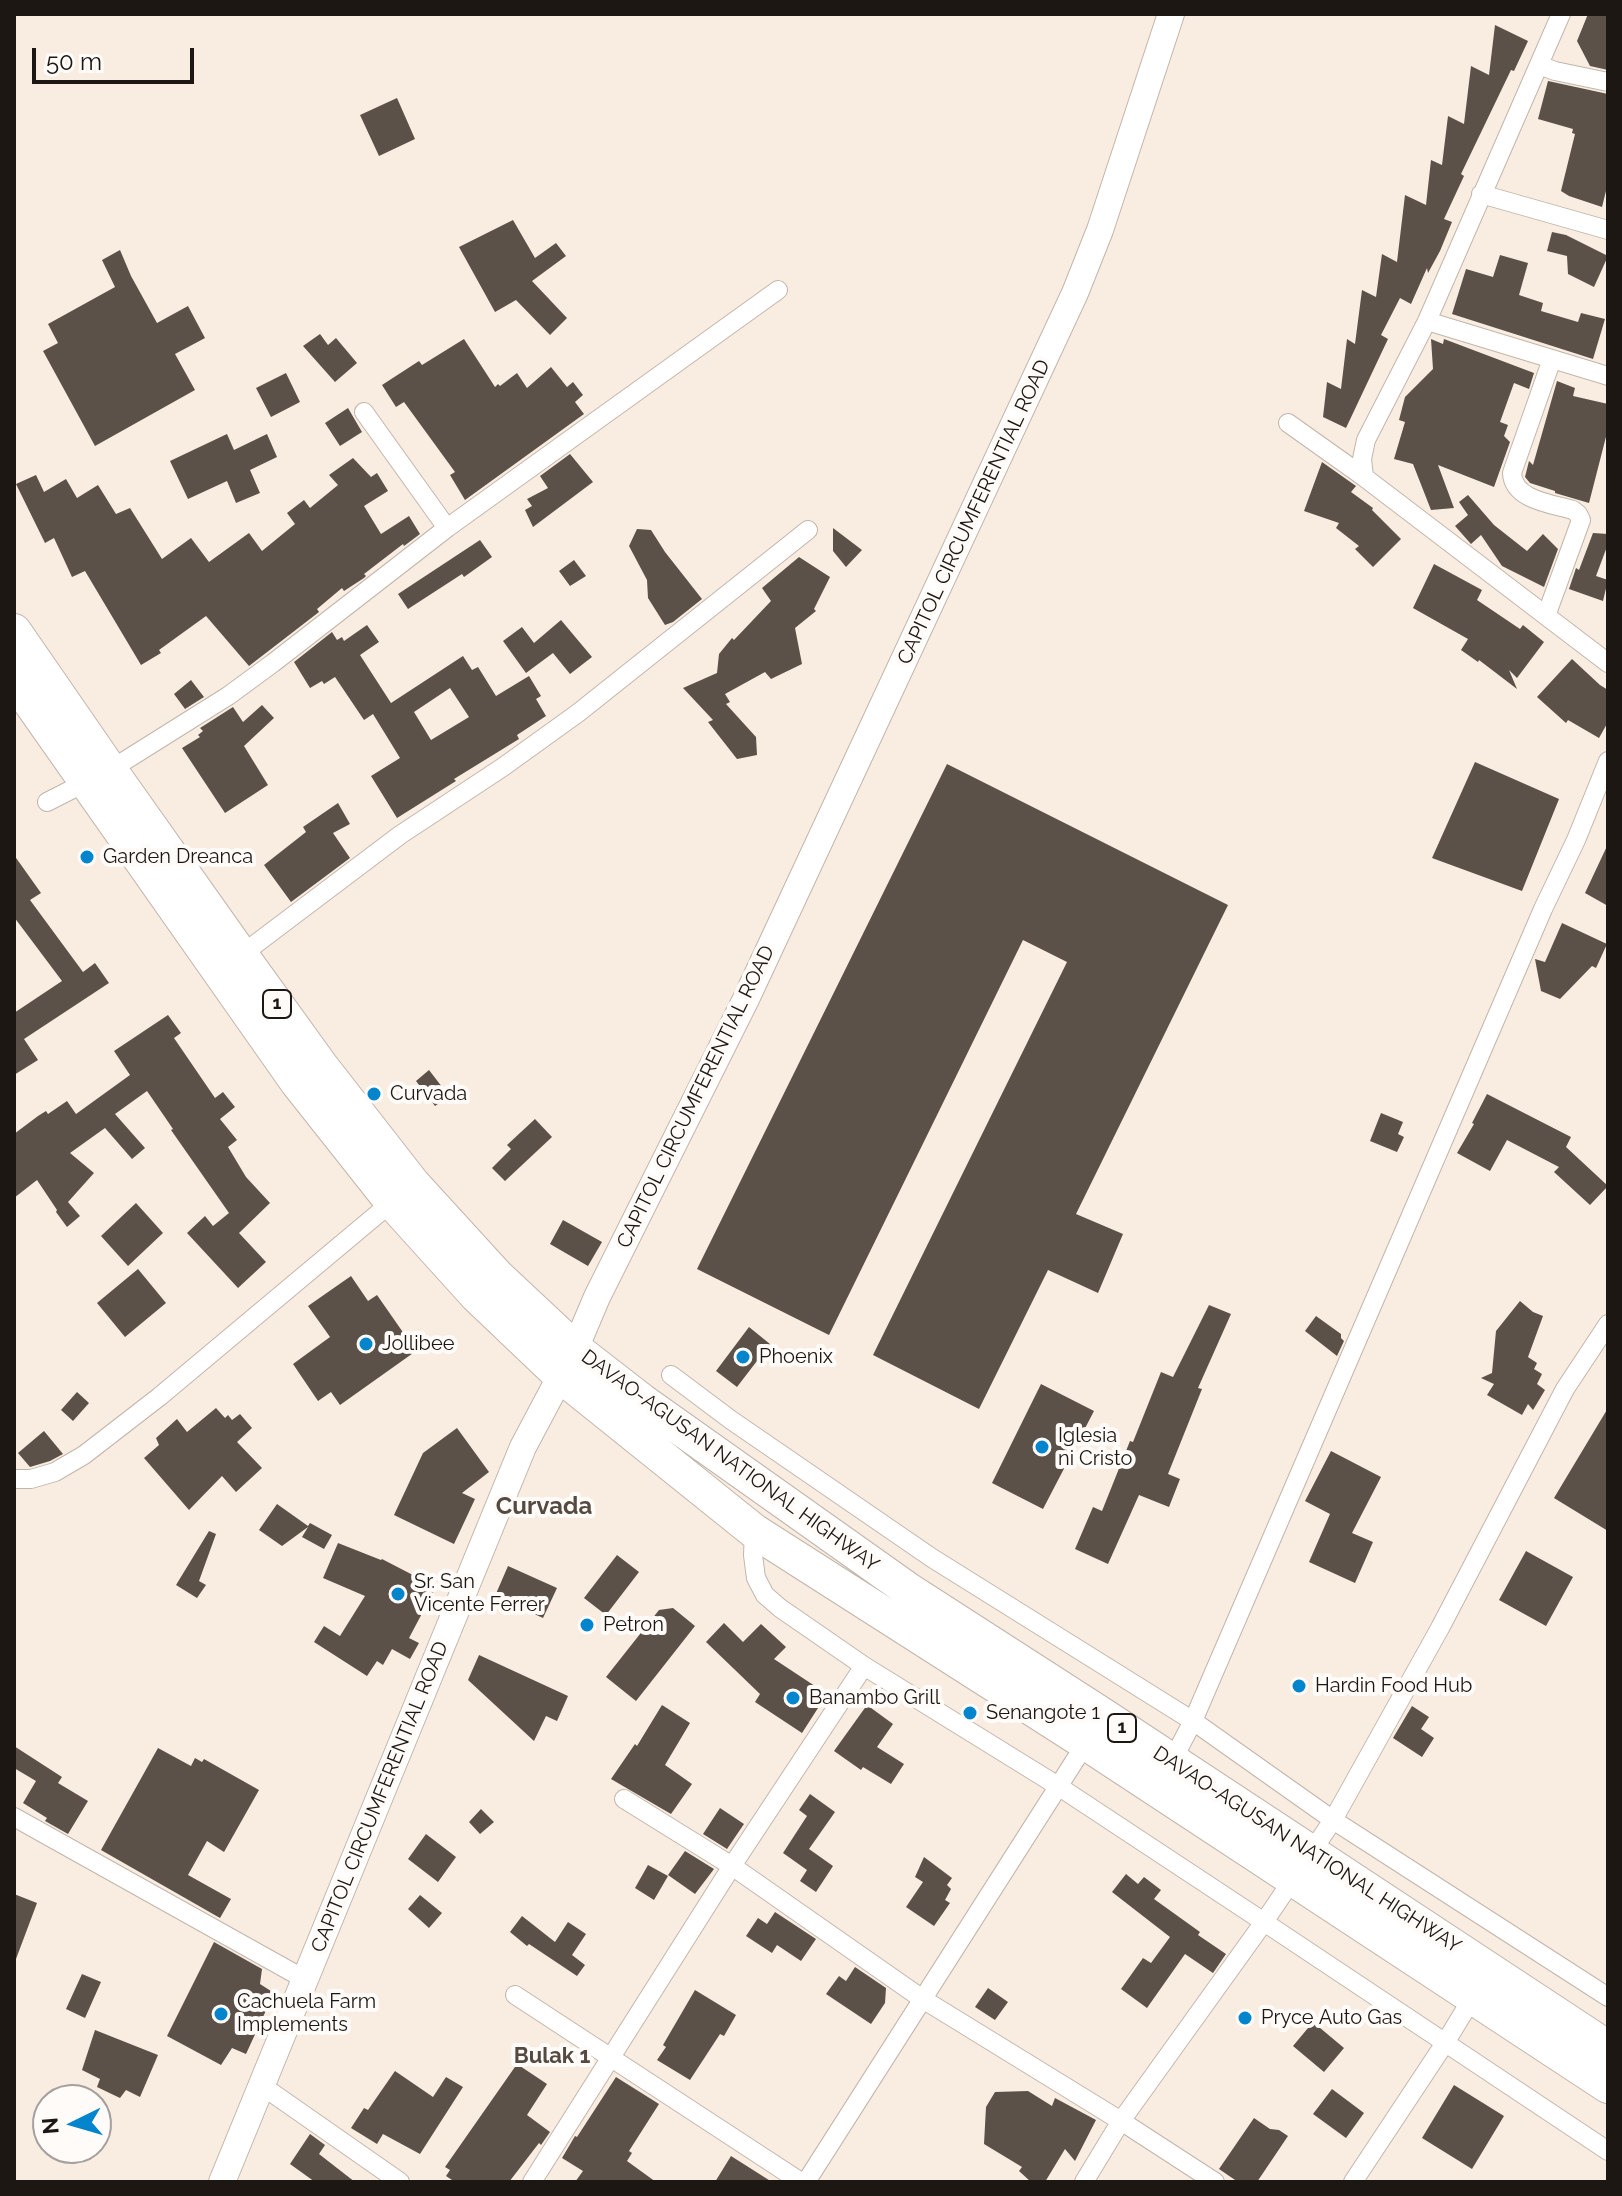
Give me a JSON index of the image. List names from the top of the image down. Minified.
{"streets":{"highway":["1","DAVAO-AGUSAN NATIONAL HIGHWAY"],"main road":["CAPITOL CIRCUMFERENTIAL ROAD"]},"crossings":[["CAPITOL CIRCUMFERENTIAL ROAD","DAVAO-AGUSAN NATIONAL HIGHWAY"]],"districts":["Curvada","Bulak 1"],"places":["Garden Dreanca","Curvada","Jollibee","Phoenix","Iglesia ni Cristo","Sr. San Vicente Ferrer","Petron","Hardin Food Hub","Banambo Grill","Senangote 1","Cachuela Farm Implements","Pryce Auto Gas"],"scale_bar":"50 m","north":"left"}
